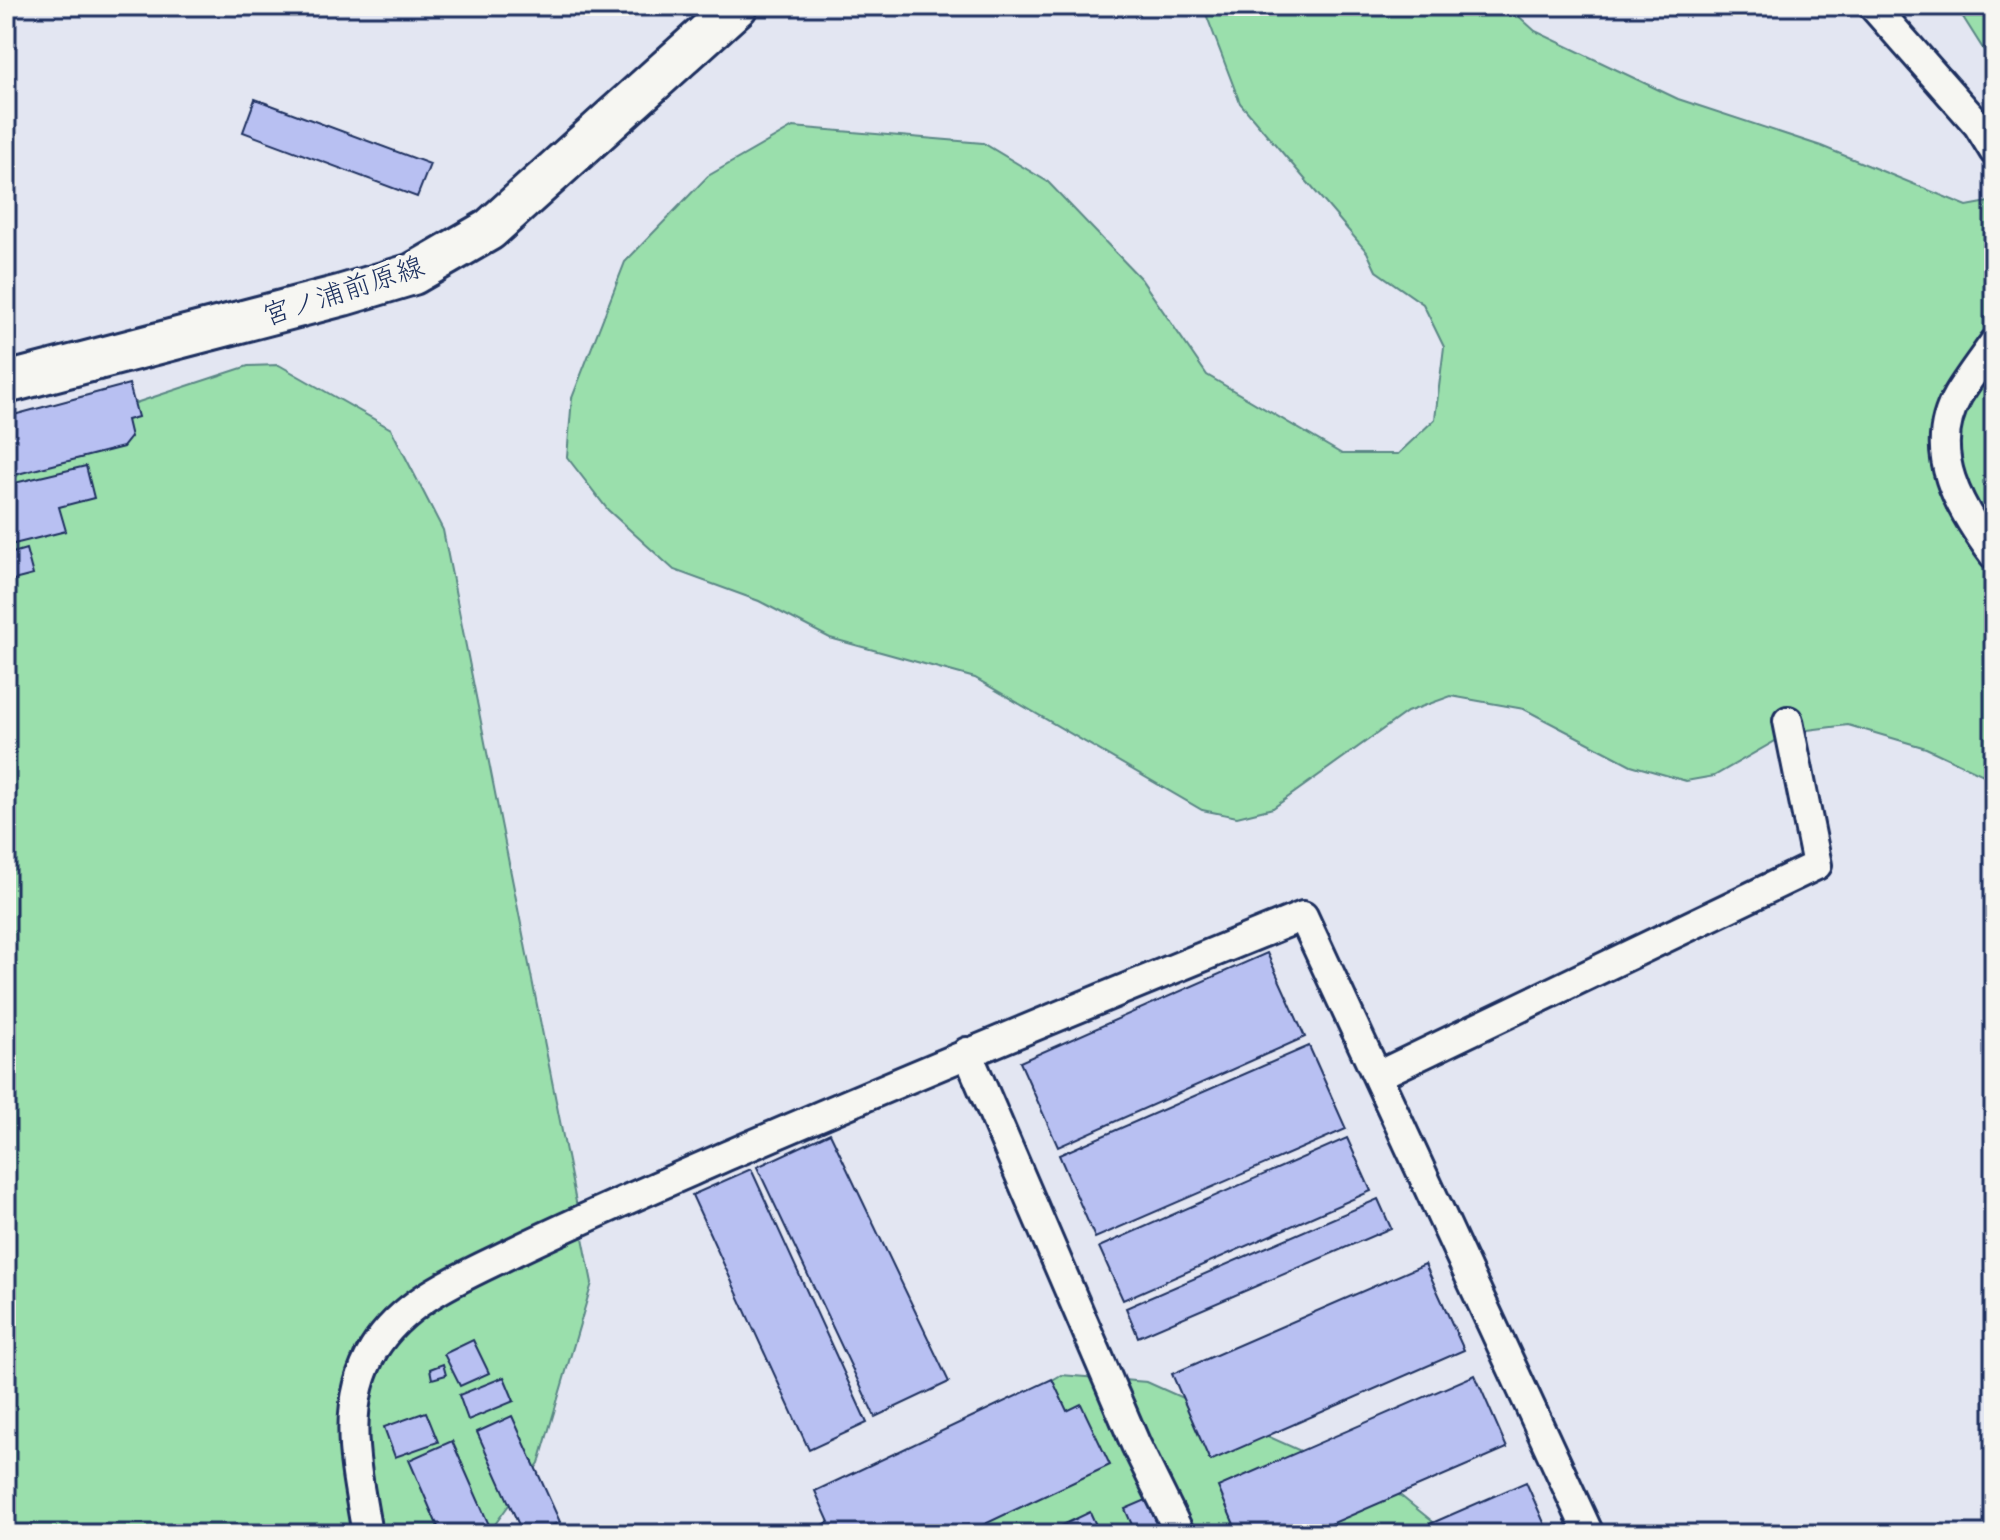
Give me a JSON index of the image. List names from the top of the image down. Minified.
{"streets":{"main road":["宮ノ浦前原線"]}}
